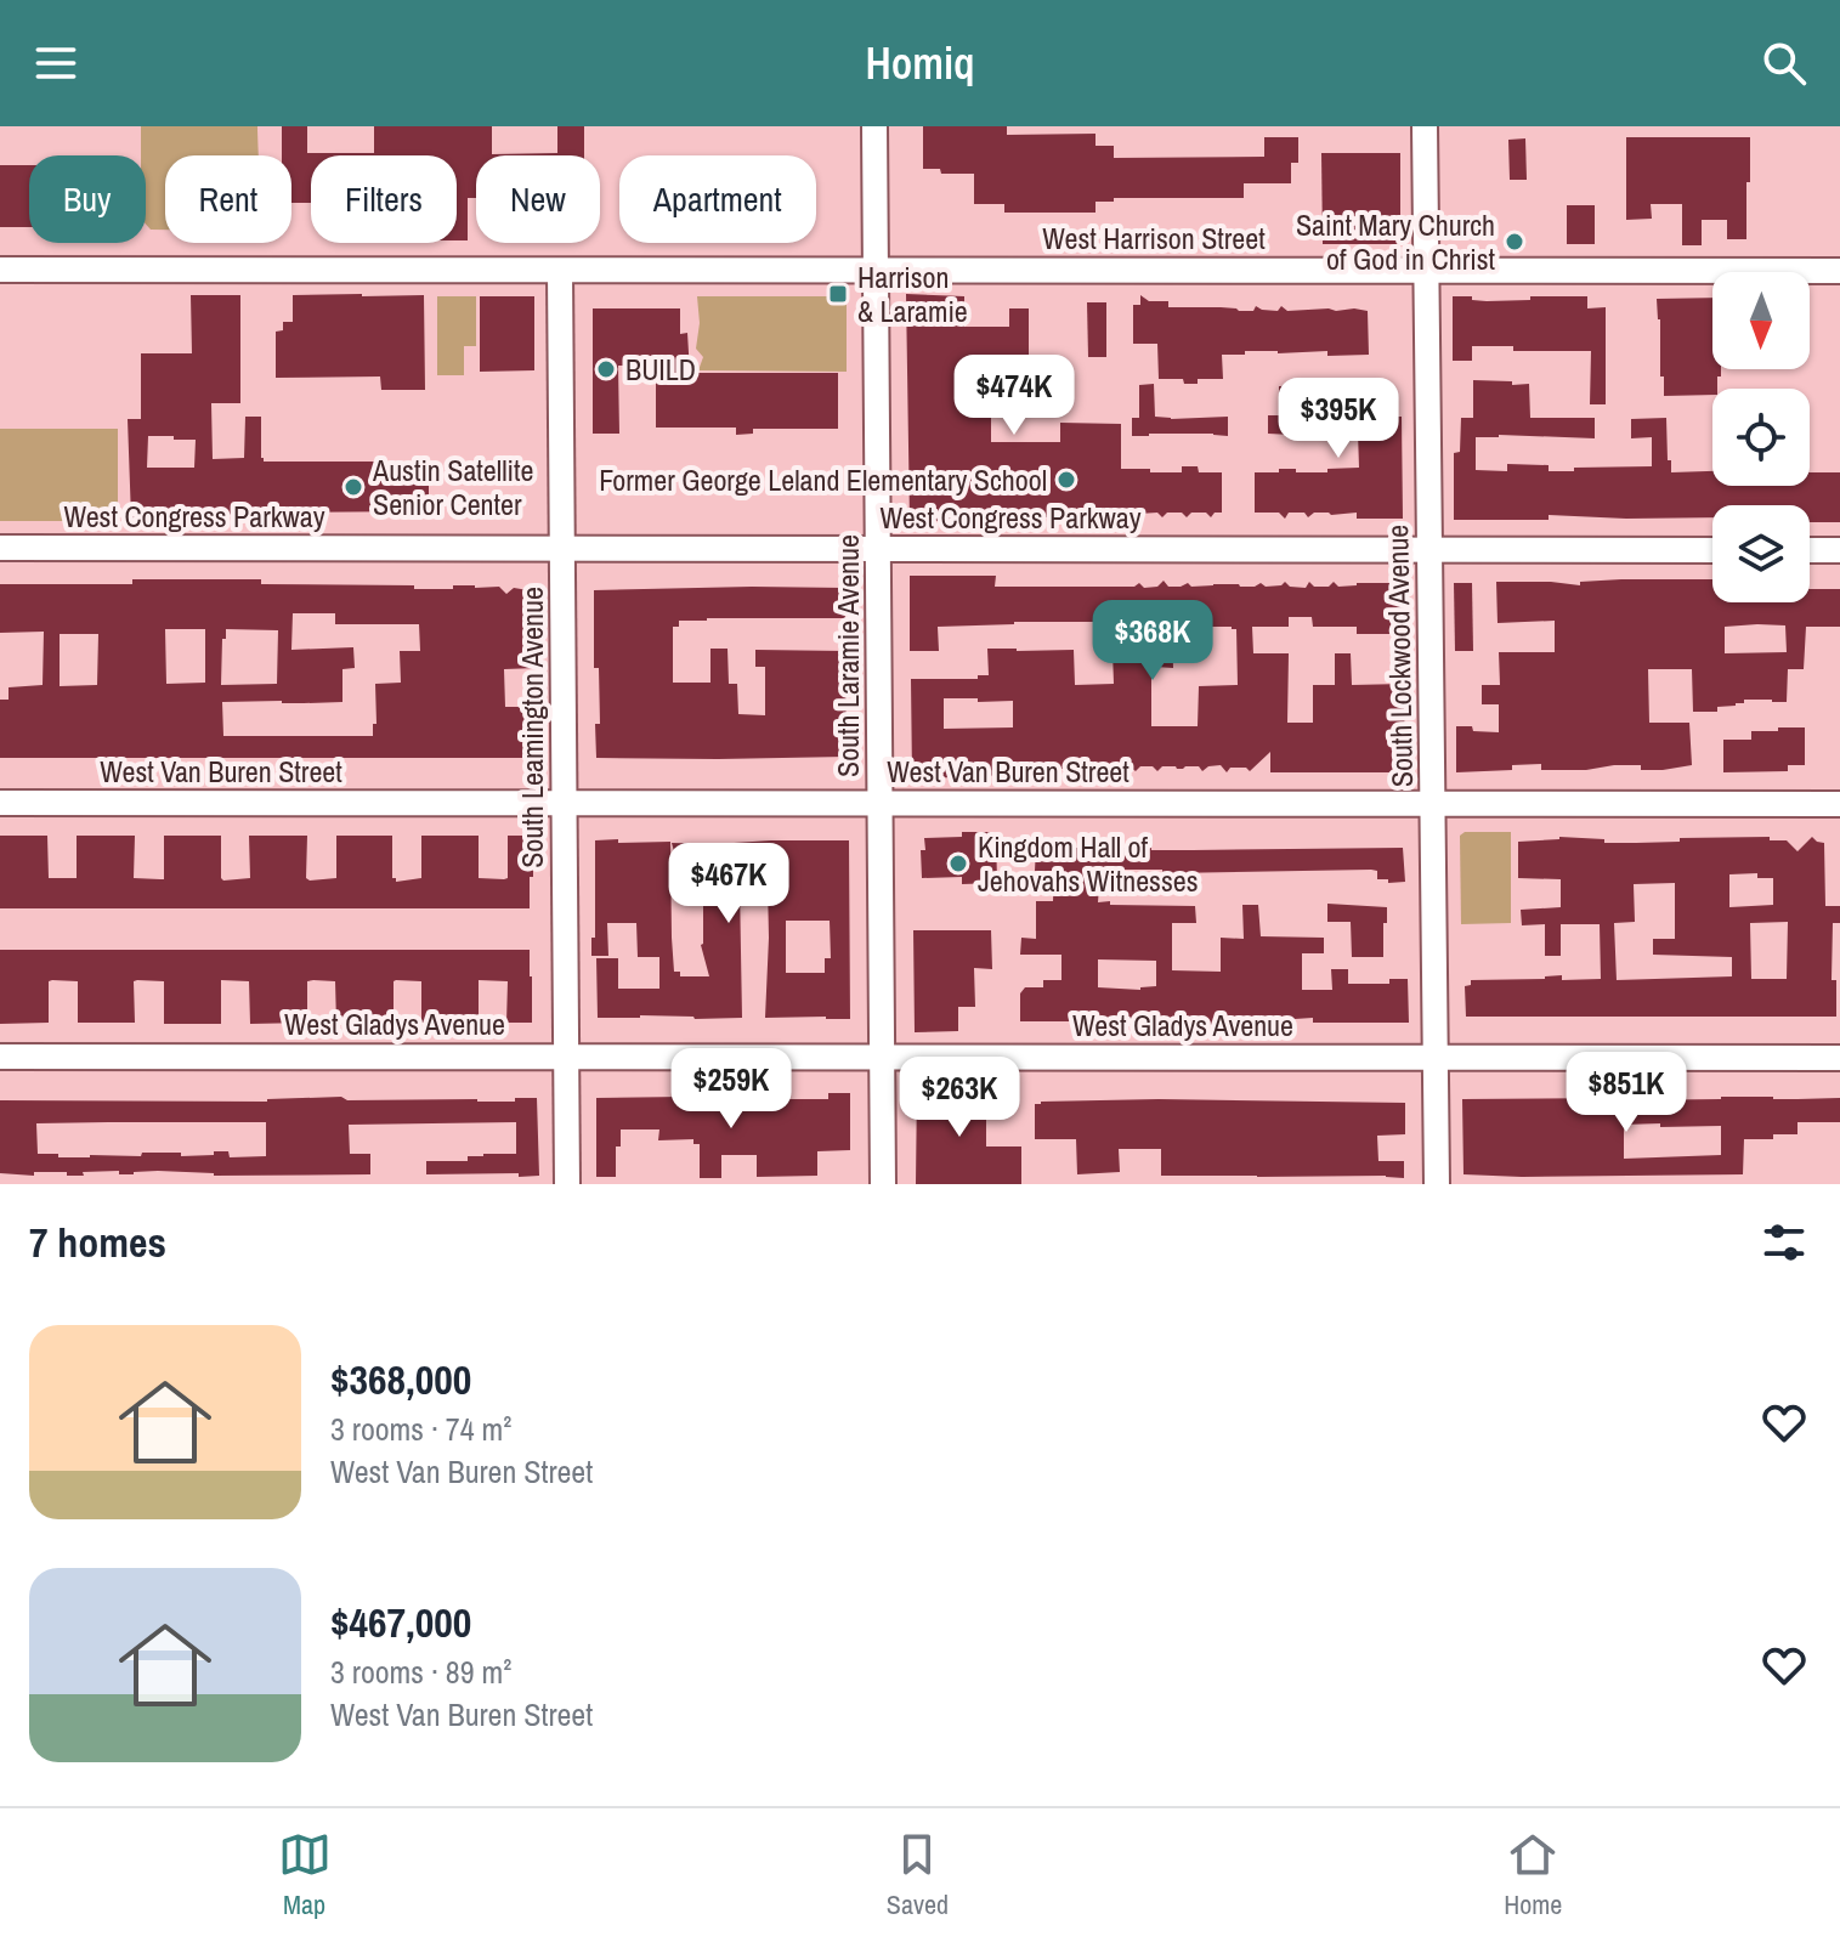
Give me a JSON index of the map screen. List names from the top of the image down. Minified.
{"streets":{"street":["West Harrison Street","West Congress Parkway","South Laramie Avenue","South Lockwood Avenue","South Leamington Avenue","West Van Buren Street","West Gladys Avenue"]},"crossings":[["West Harrison Street","South Laramie Avenue"],["West Harrison Street","South Lockwood Avenue"],["West Harrison Street","South Leamington Avenue"],["West Congress Parkway","South Laramie Avenue"],["West Congress Parkway","South Lockwood Avenue"],["West Congress Parkway","South Leamington Avenue"],["South Laramie Avenue","West Van Buren Street"],["South Laramie Avenue","West Gladys Avenue"],["South Lockwood Avenue","West Van Buren Street"],["South Lockwood Avenue","West Gladys Avenue"],["South Leamington Avenue","West Van Buren Street"],["South Leamington Avenue","West Gladys Avenue"]],"places":{"other":["Saint Mary Church of God in Christ","BUILD","Former George Leland Elementary School","Austin Satellite Senior Center","Kingdom Hall of Jehovahs Witnesses"],"transit":["Harrison & Laramie"]},"north":"bottom","page":{"header":"Homiq","chip":["Buy","Rent","Filters","New","Apartment"],"price":["$474K","$395K","$368K","$467K","$259K","$851K","$263K"],"heading":"7 homes","list":[{"name":"$368,000","note":"3 rooms · 74 m² · West Van Buren Street"},{"name":"$467,000","note":"3 rooms · 89 m² · West Van Buren Street"}],"tabs":["Map","Saved","Home"]}}
